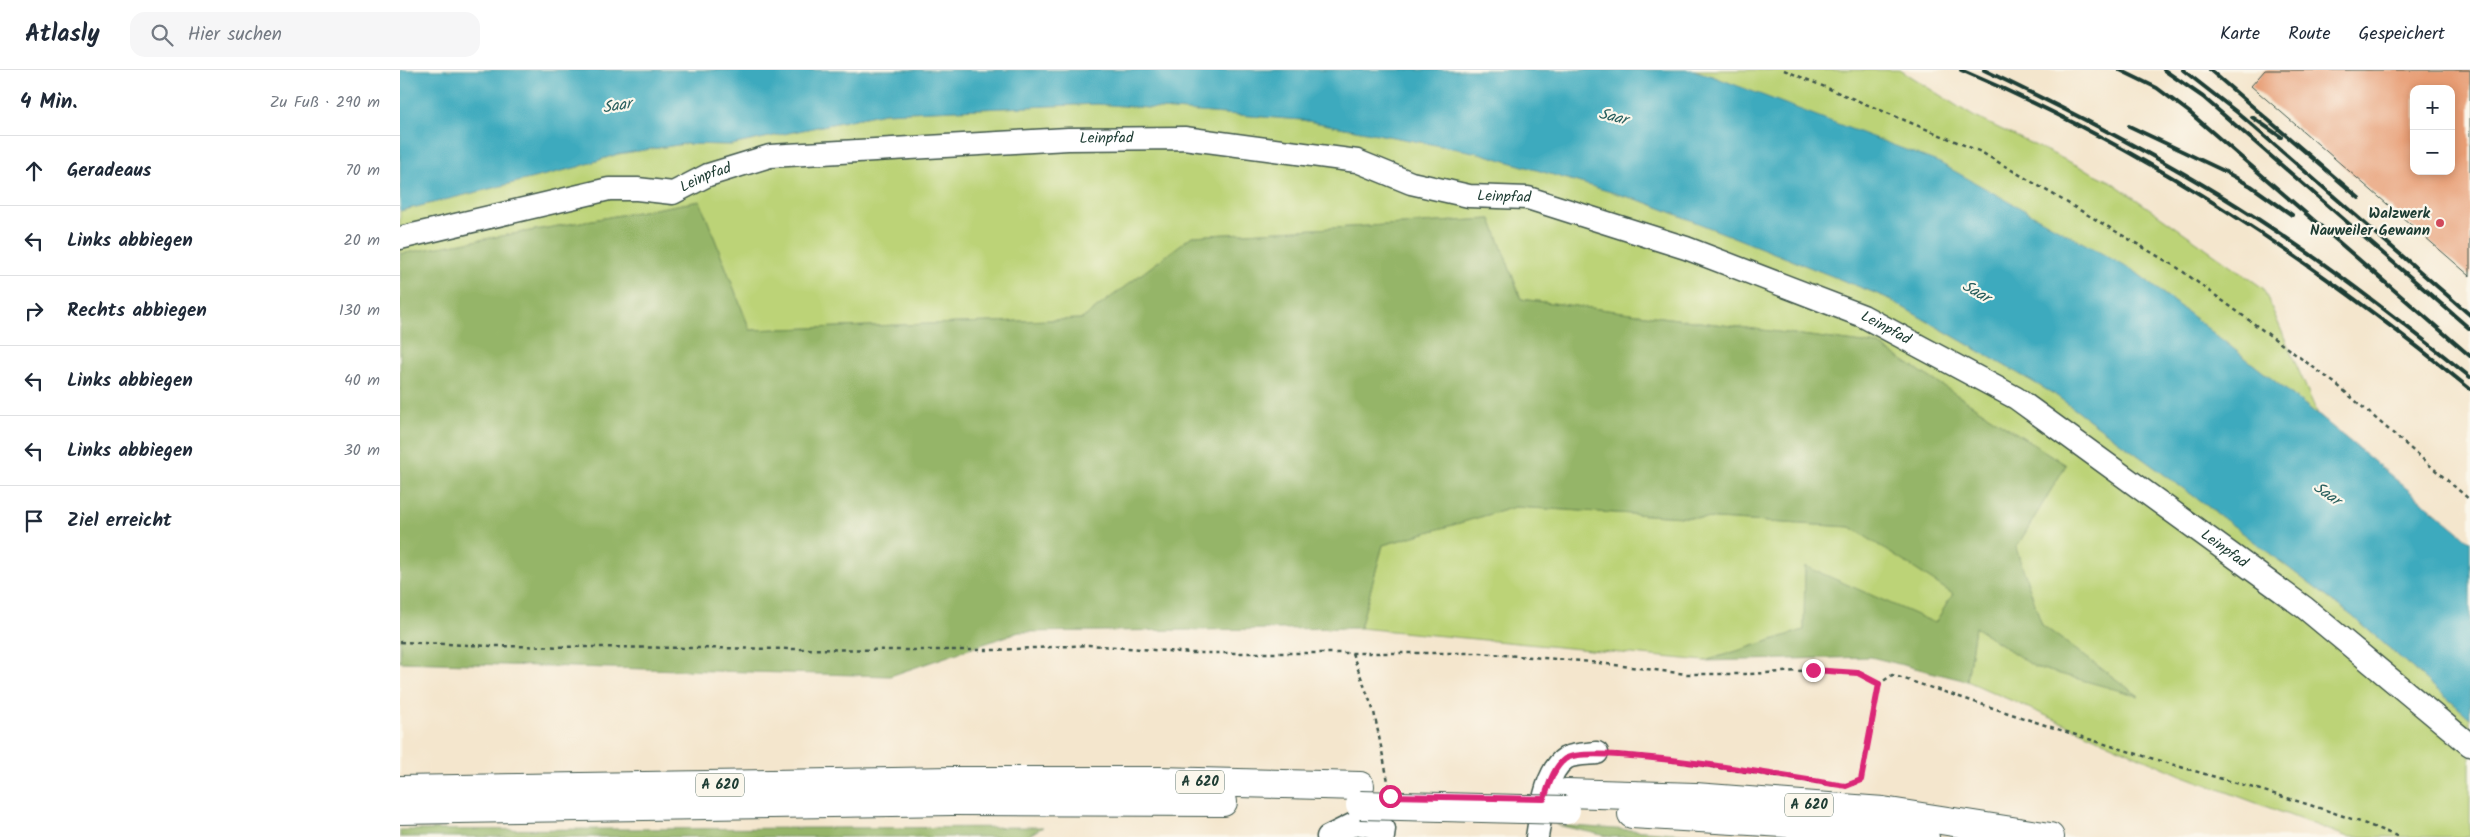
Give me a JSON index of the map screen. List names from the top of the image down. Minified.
{"streets":{"highway":["A 620"],"street":["Leinpfad"]},"water":["Saar"],"places":["Walzwerk Nauweiler Gewann"],"page":{"header":"Atlasly","search":"Hier suchen","nav":["Karte","Route","Gespeichert"],"heading":["4 Min.","Zu Fuß · 290 m"],"map_buttons":["+","−"],"list":[["Geradeaus","70 m"],["Links abbiegen","20 m"],["Rechts abbiegen","130 m"],["Links abbiegen","40 m"],["Links abbiegen","30 m"],"Ziel erreicht"]}}
